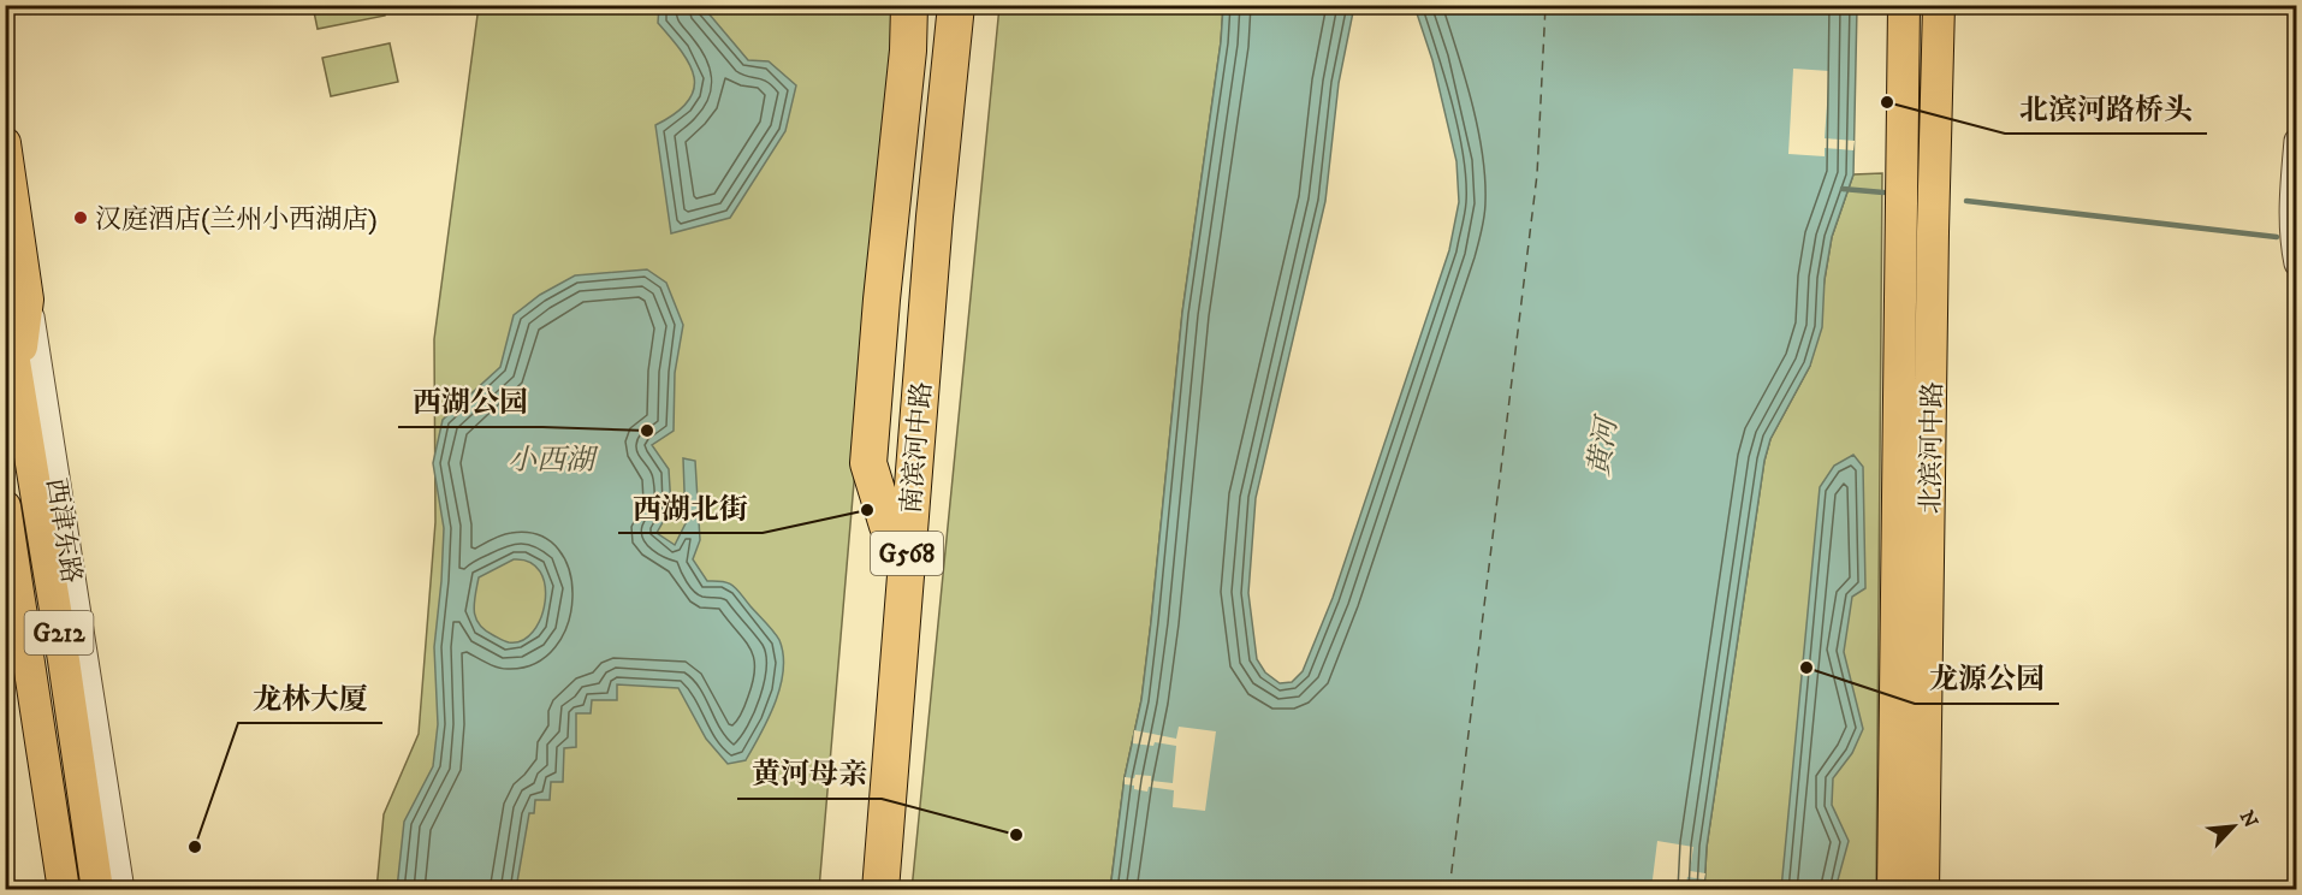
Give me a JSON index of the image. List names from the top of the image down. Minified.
{"streets":{"highway":["南滨河中路","G568"],"main road":["北滨河中路","西津东路","G212"]},"water":["黄河","小西湖"],"places":["北滨河路桥头","汉庭酒店(兰州小西湖店)","西湖公园","西湖北街","龙源公园","黄河母亲","龙林大厦"],"north":"top right"}
